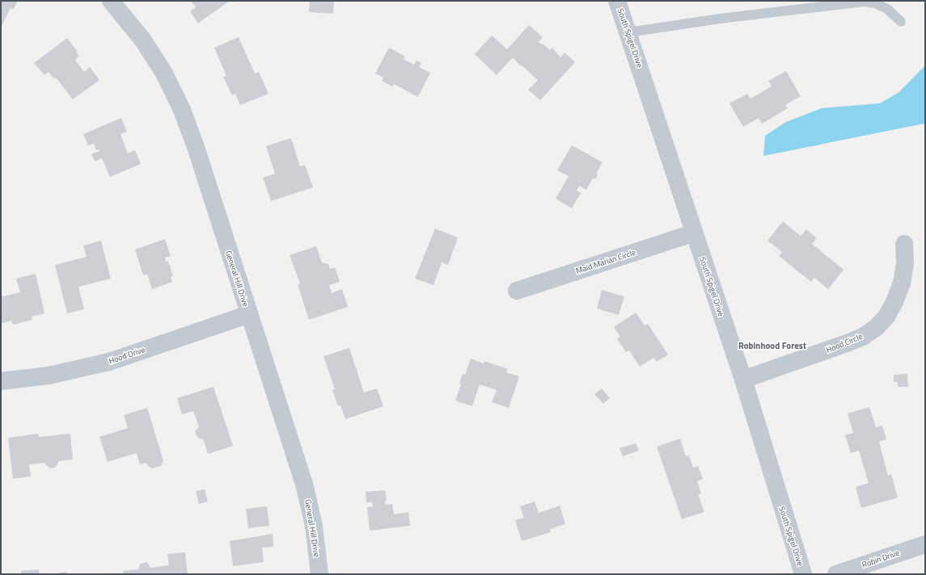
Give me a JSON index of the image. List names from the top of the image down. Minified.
{"streets":{"street":["South Spigel Drive","Maid Marian Circle","General Hill Drive","Hood Circle","Hood Drive","Robin Drive"]},"crossings":[["South Spigel Drive","Maid Marian Circle"],["South Spigel Drive","Hood Circle"],["General Hill Drive","Hood Drive"]],"districts":["Robinhood Forest"]}
